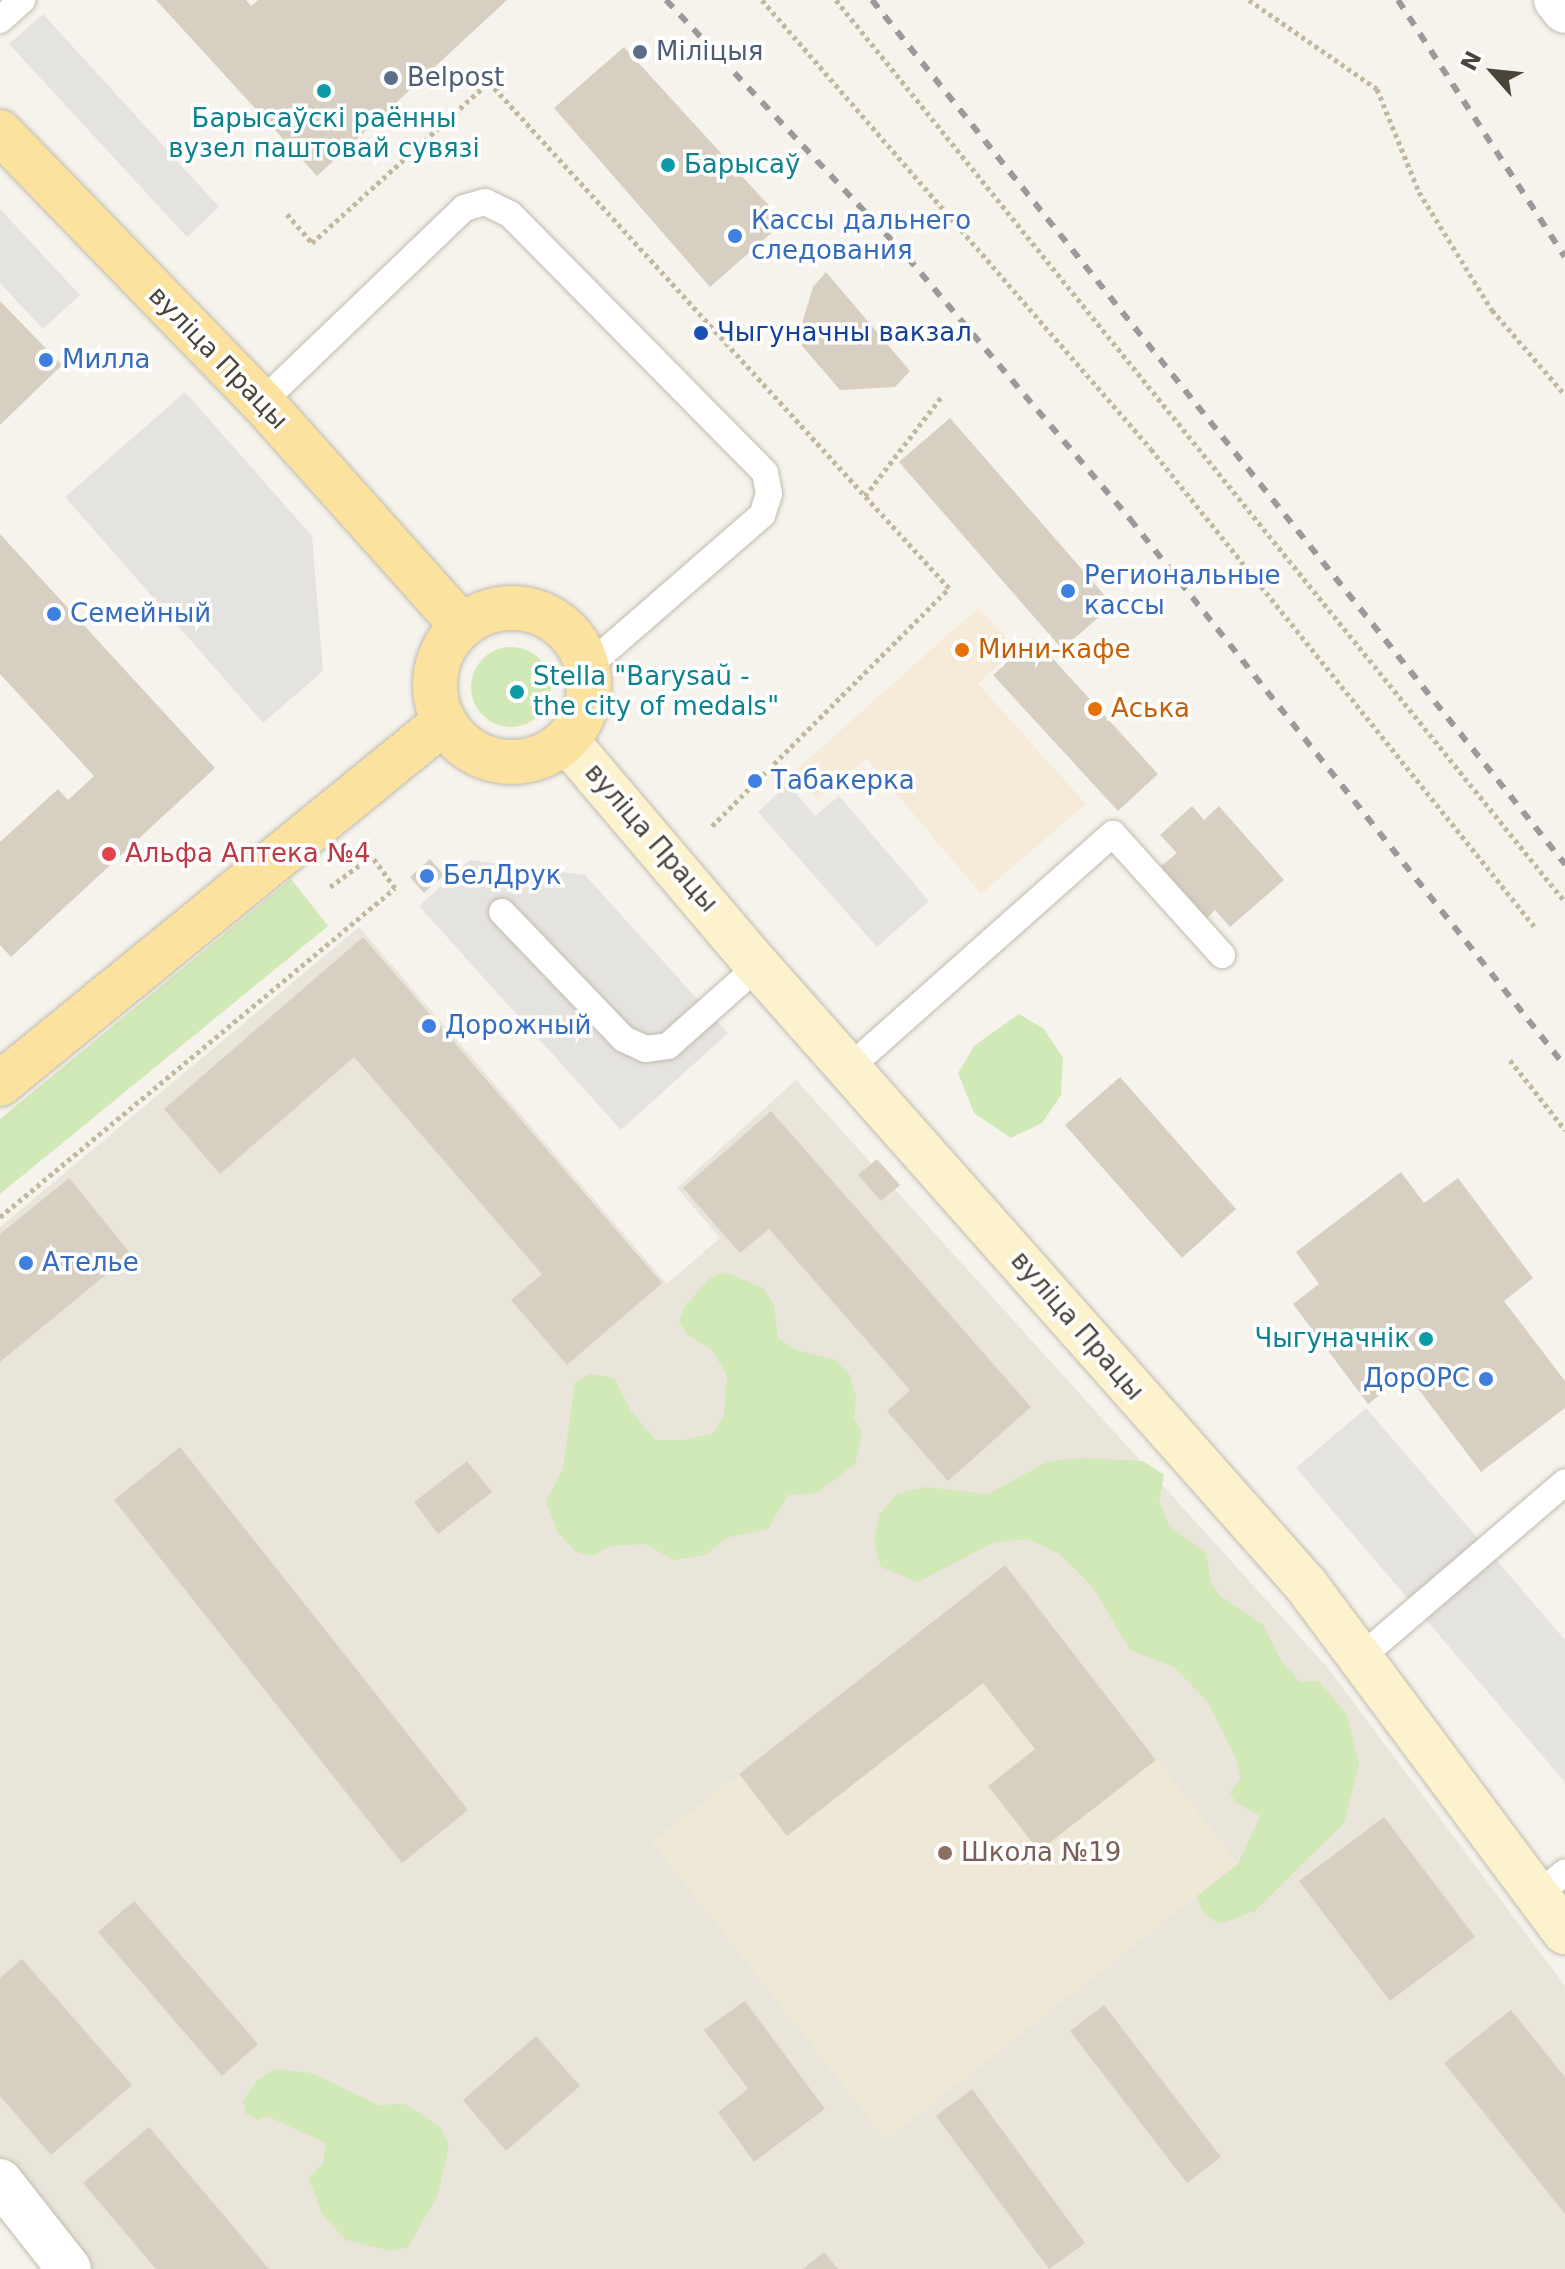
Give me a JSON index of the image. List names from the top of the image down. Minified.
{"streets":{"main road":["вуліца Працы"]},"places":["Міліцыя","Belpost","Барысаўскі раённы вузел паштовай сувязі","Барысаў","Кассы дальнего следования","Чыгуначны вакзал","Милла","Региональные кассы","Семейный","Мини-кафе","Stella \"Barysaŭ - the city of medals\"","Аська","Табакерка","Альфа Аптека №4","БелДрук","Дорожный","Ателье","Чыгуначнік","ДорОРС","Школа №19"],"north":"top left"}
